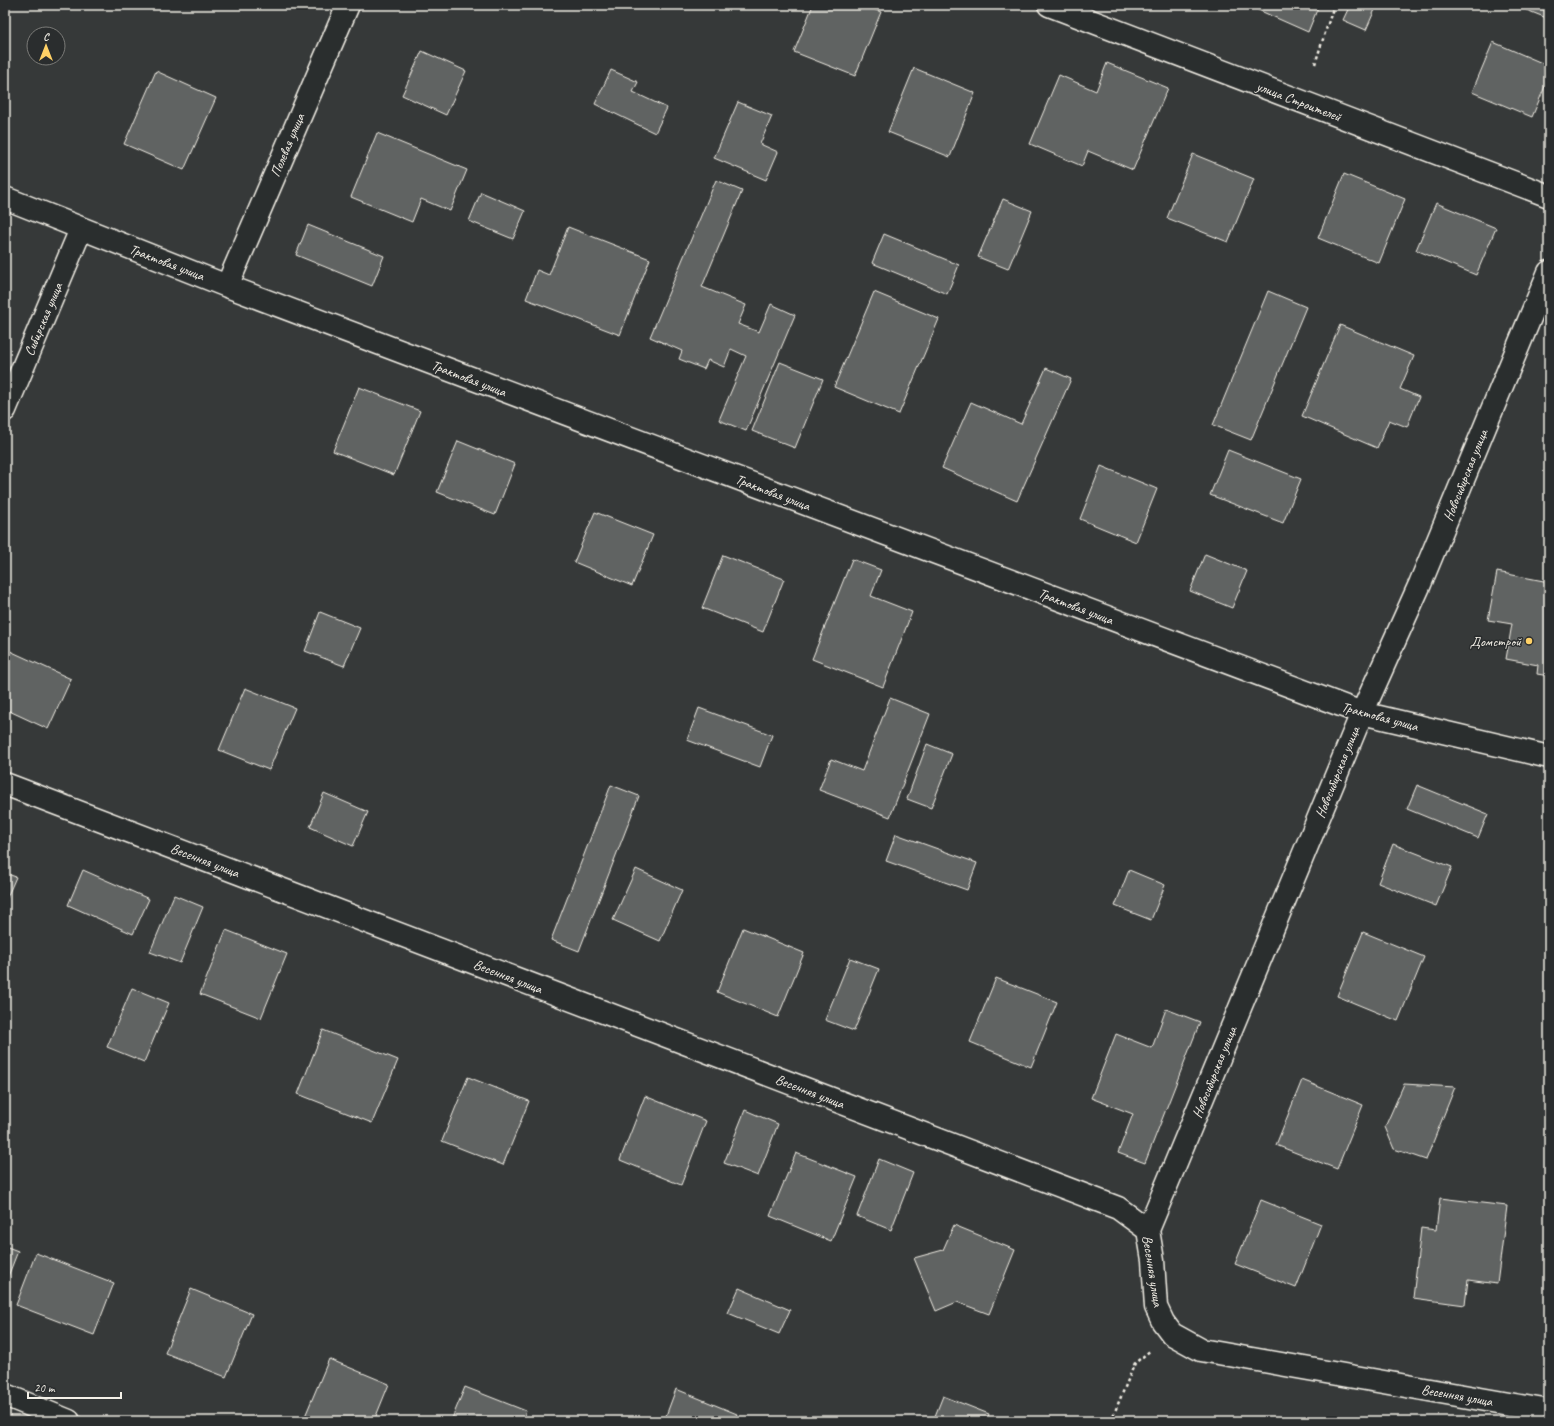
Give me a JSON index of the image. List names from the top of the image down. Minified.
{"streets":{"street":["улица Строителей","Полевая улица","Трактовая улица","Сибирская улица","Новосибирская улица","Весенняя улица"]},"crossings":[["Полевая улица","Трактовая улица"],["Трактовая улица","Сибирская улица"],["Трактовая улица","Новосибирская улица"],["Новосибирская улица","Весенняя улица"]],"places":["Домстрой"],"scale_bar":"20 m","north":"top"}
